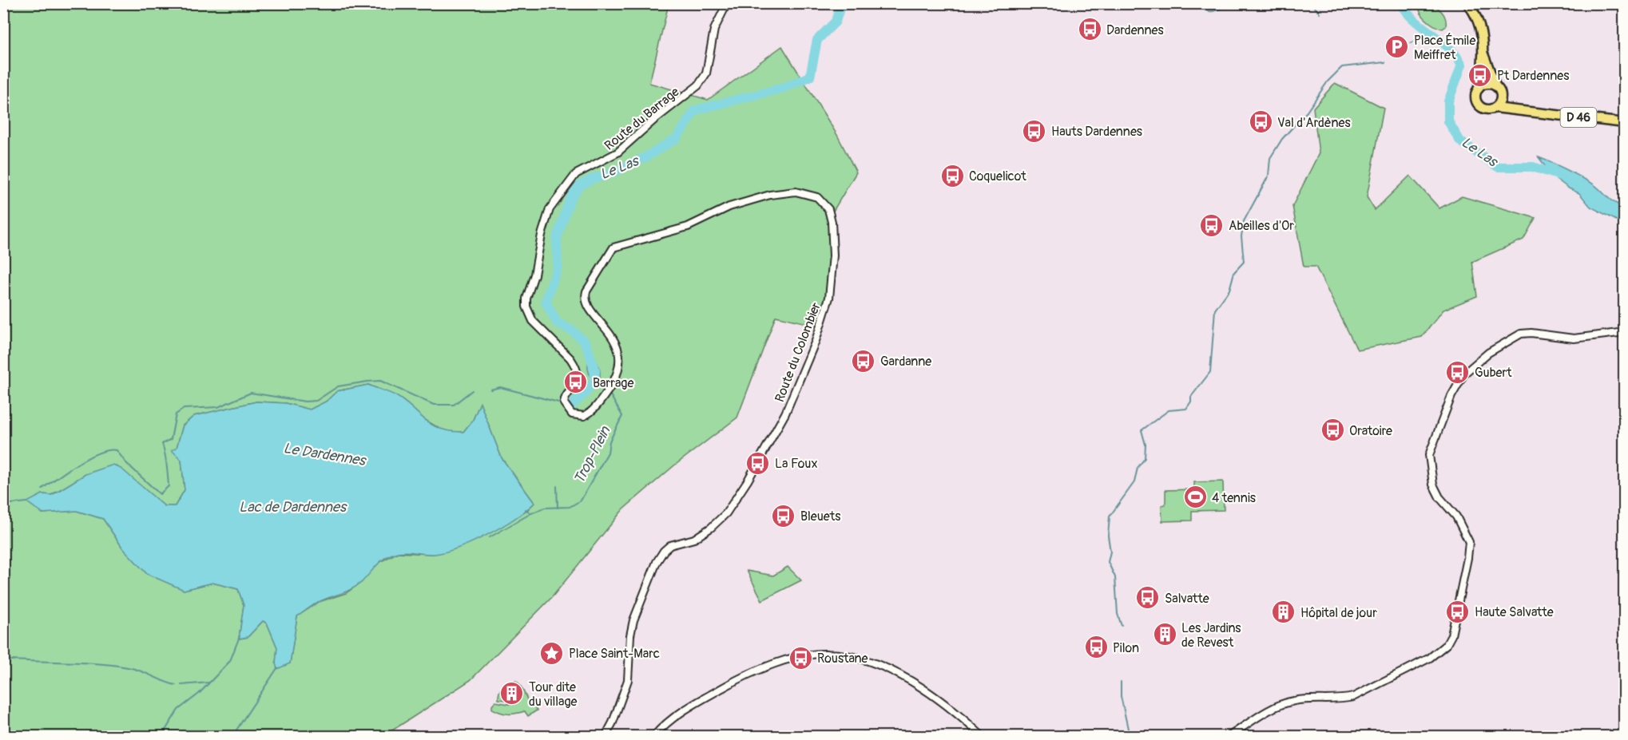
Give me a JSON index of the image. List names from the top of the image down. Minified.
{"streets":{"main road":["D 46"],"street":["Route du Barrage","Route du Colombier"]},"crossings":[["Route du Barrage","Route du Colombier"]],"water":["Le Las","Le Dardennes","Trop-Plein","Lac de Dardennes"],"places":{"bus stop":["Dardennes","Pt Dardennes","Val d'Ardènes","Hauts Dardennes","Coquelicot","Abeilles d'Or","Gardanne","Gubert","Barrage","Oratoire","La Foux","Bleuets","Salvatte","Haute Salvatte","Pilon","Roustane"],"parking":["Place Émile Meiffret"],"sports":["4 tennis"],"building":["Hôpital de jour","Les Jardins de Revest","Tour dite du village"],"place":["Place Saint-Marc"]}}
